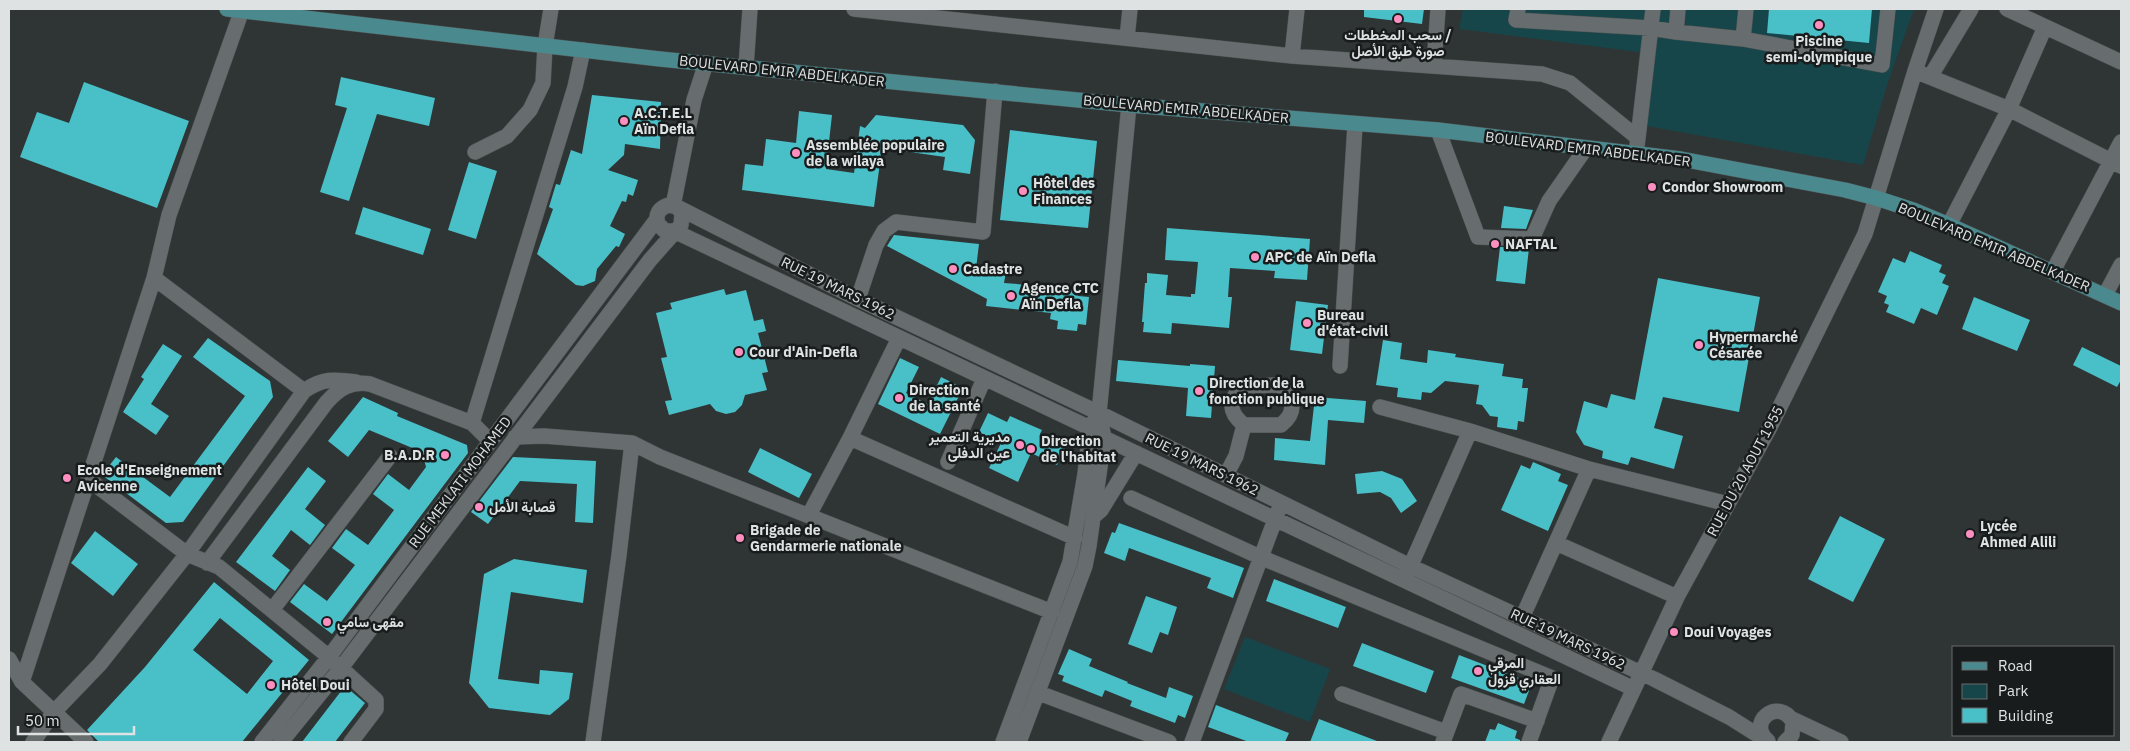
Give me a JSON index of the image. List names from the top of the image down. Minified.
{"streets":{"main road":["BOULEVARD EMIR ABDELKADER"],"street":["RUE 19 MARS 1962","RUE DU 20 AOUT 1955","RUE MEKLATI MOHAMED"]},"crossings":[["BOULEVARD EMIR ABDELKADER","RUE DU 20 AOUT 1955"],["RUE 19 MARS 1962","RUE DU 20 AOUT 1955"],["RUE 19 MARS 1962","RUE MEKLATI MOHAMED"]],"places":["سحب المخططات / صورة طبق الأصل","Piscine semi-olympique","A.C.T.E.L Aïn Defla","Assemblée populaire de la wilaya","Condor Showroom","Hôtel des Finances","NAFTAL","APC de Aïn Defla","Cadastre","Agence CTC Aïn Defla","Bureau d'état-civil","Hypermarché Césarée","Cour d'Ain-Defla","Direction de la fonction publique","Direction de la santé","مديرية التعمير عين الدفلى","Direction de l'habitat","B.A.D.R","Ecole d'Enseignement Avicenne","قصابة الأمل","Lycée Ahmed Alili","Brigade de Gendarmerie nationale","مقهى سامي","Doui Voyages","المرقي العقاري قزول","Hôtel Doui"],"legend":["Road","Park","Building"],"scale_bar":"50 m"}
